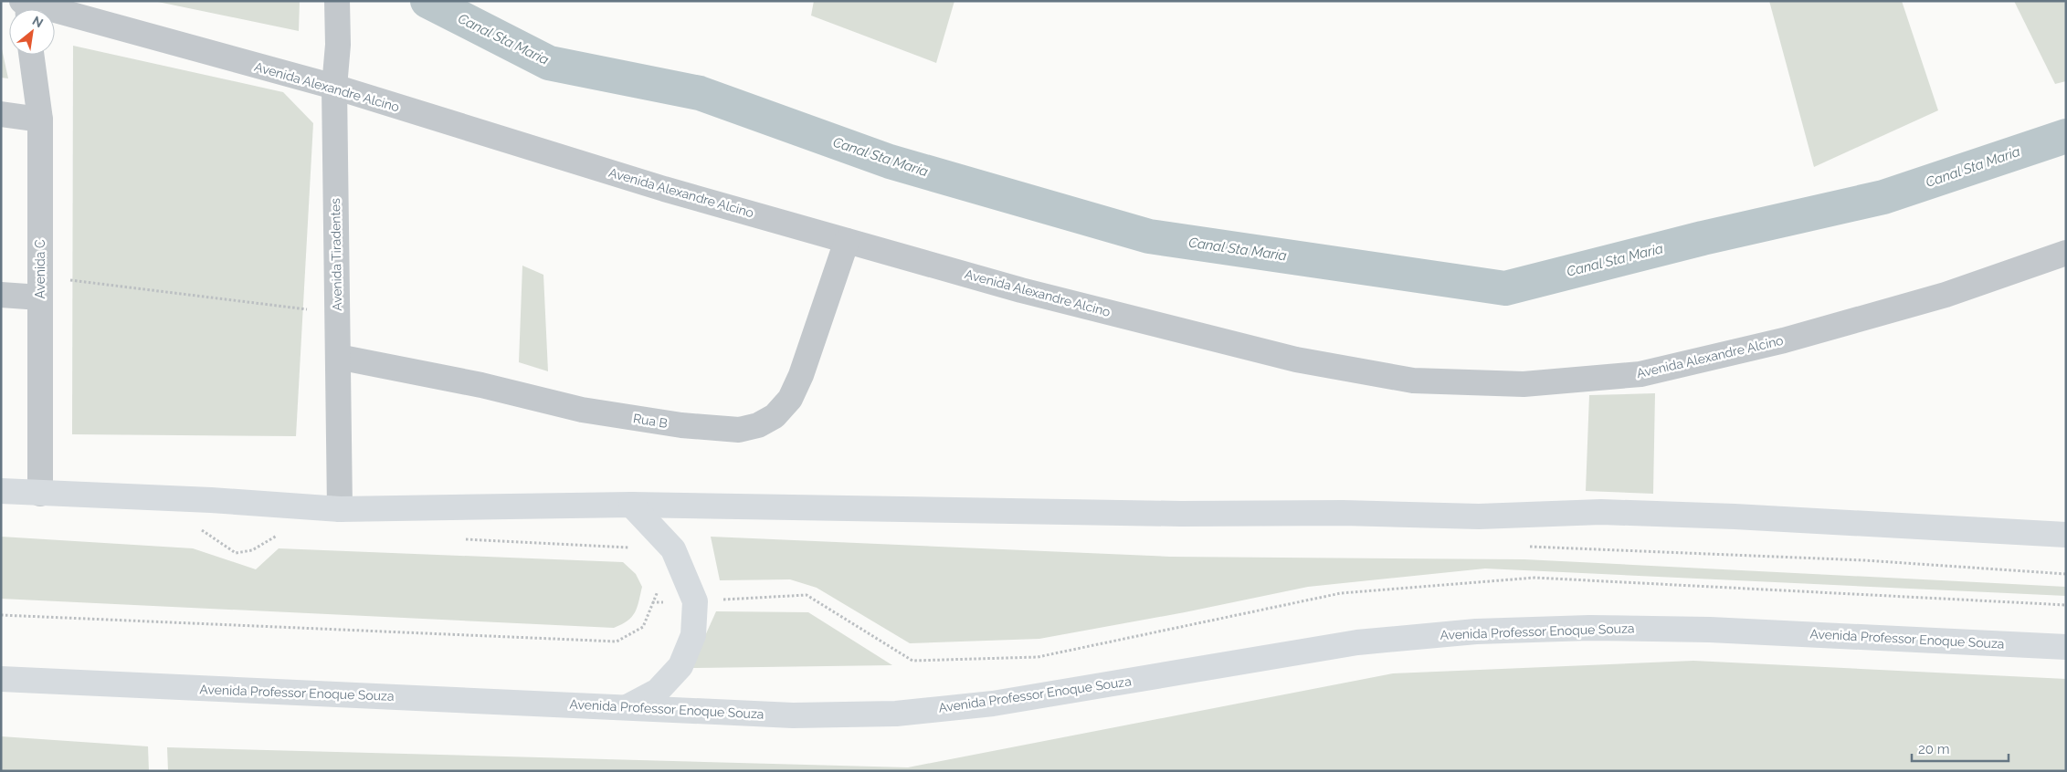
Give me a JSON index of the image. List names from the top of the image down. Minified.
{"streets":{"main road":["Avenida Professor Enoque Souza"],"street":["Avenida Alexandre Alcino","Avenida Tiradentes","Avenida C","Rua B"]},"crossings":[["Avenida Alexandre Alcino","Avenida Tiradentes"],["Avenida Alexandre Alcino","Rua B"],["Avenida Tiradentes","Rua B"]],"water":["Canal Sta Maria"],"scale_bar":"20 m","north":"top right"}
